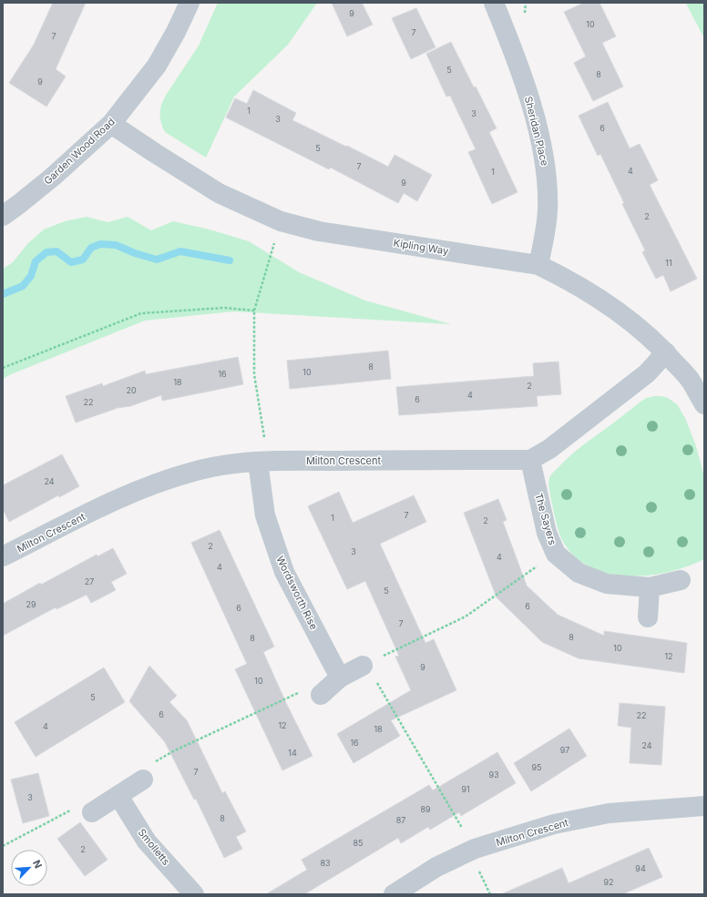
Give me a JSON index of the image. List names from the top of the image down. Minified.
{"streets":{"street":["Sheridan Place","Garden Wood Road","Kipling Way","Milton Crescent","The Sayers","Wordsworth Rise","Smolletts"]},"crossings":[["Sheridan Place","Kipling Way"],["Garden Wood Road","Kipling Way"],["Kipling Way","Milton Crescent"],["Milton Crescent","The Sayers"],["Milton Crescent","Wordsworth Rise"]],"house_numbers":["9","10","7","7","5","8","9","1","3","3","6","5","7","4","1","9","2","11","8","10","16","18","2","20","4","6","22","24","7","1","2","2","3","4","4","27","5","29","6","6","7","8","8","10","12","9","10","5","6","22","12","4","18","16","24","97","14","95","7","93","91","3","89","8","87","85","2","83","94","92"],"north":"top right"}
